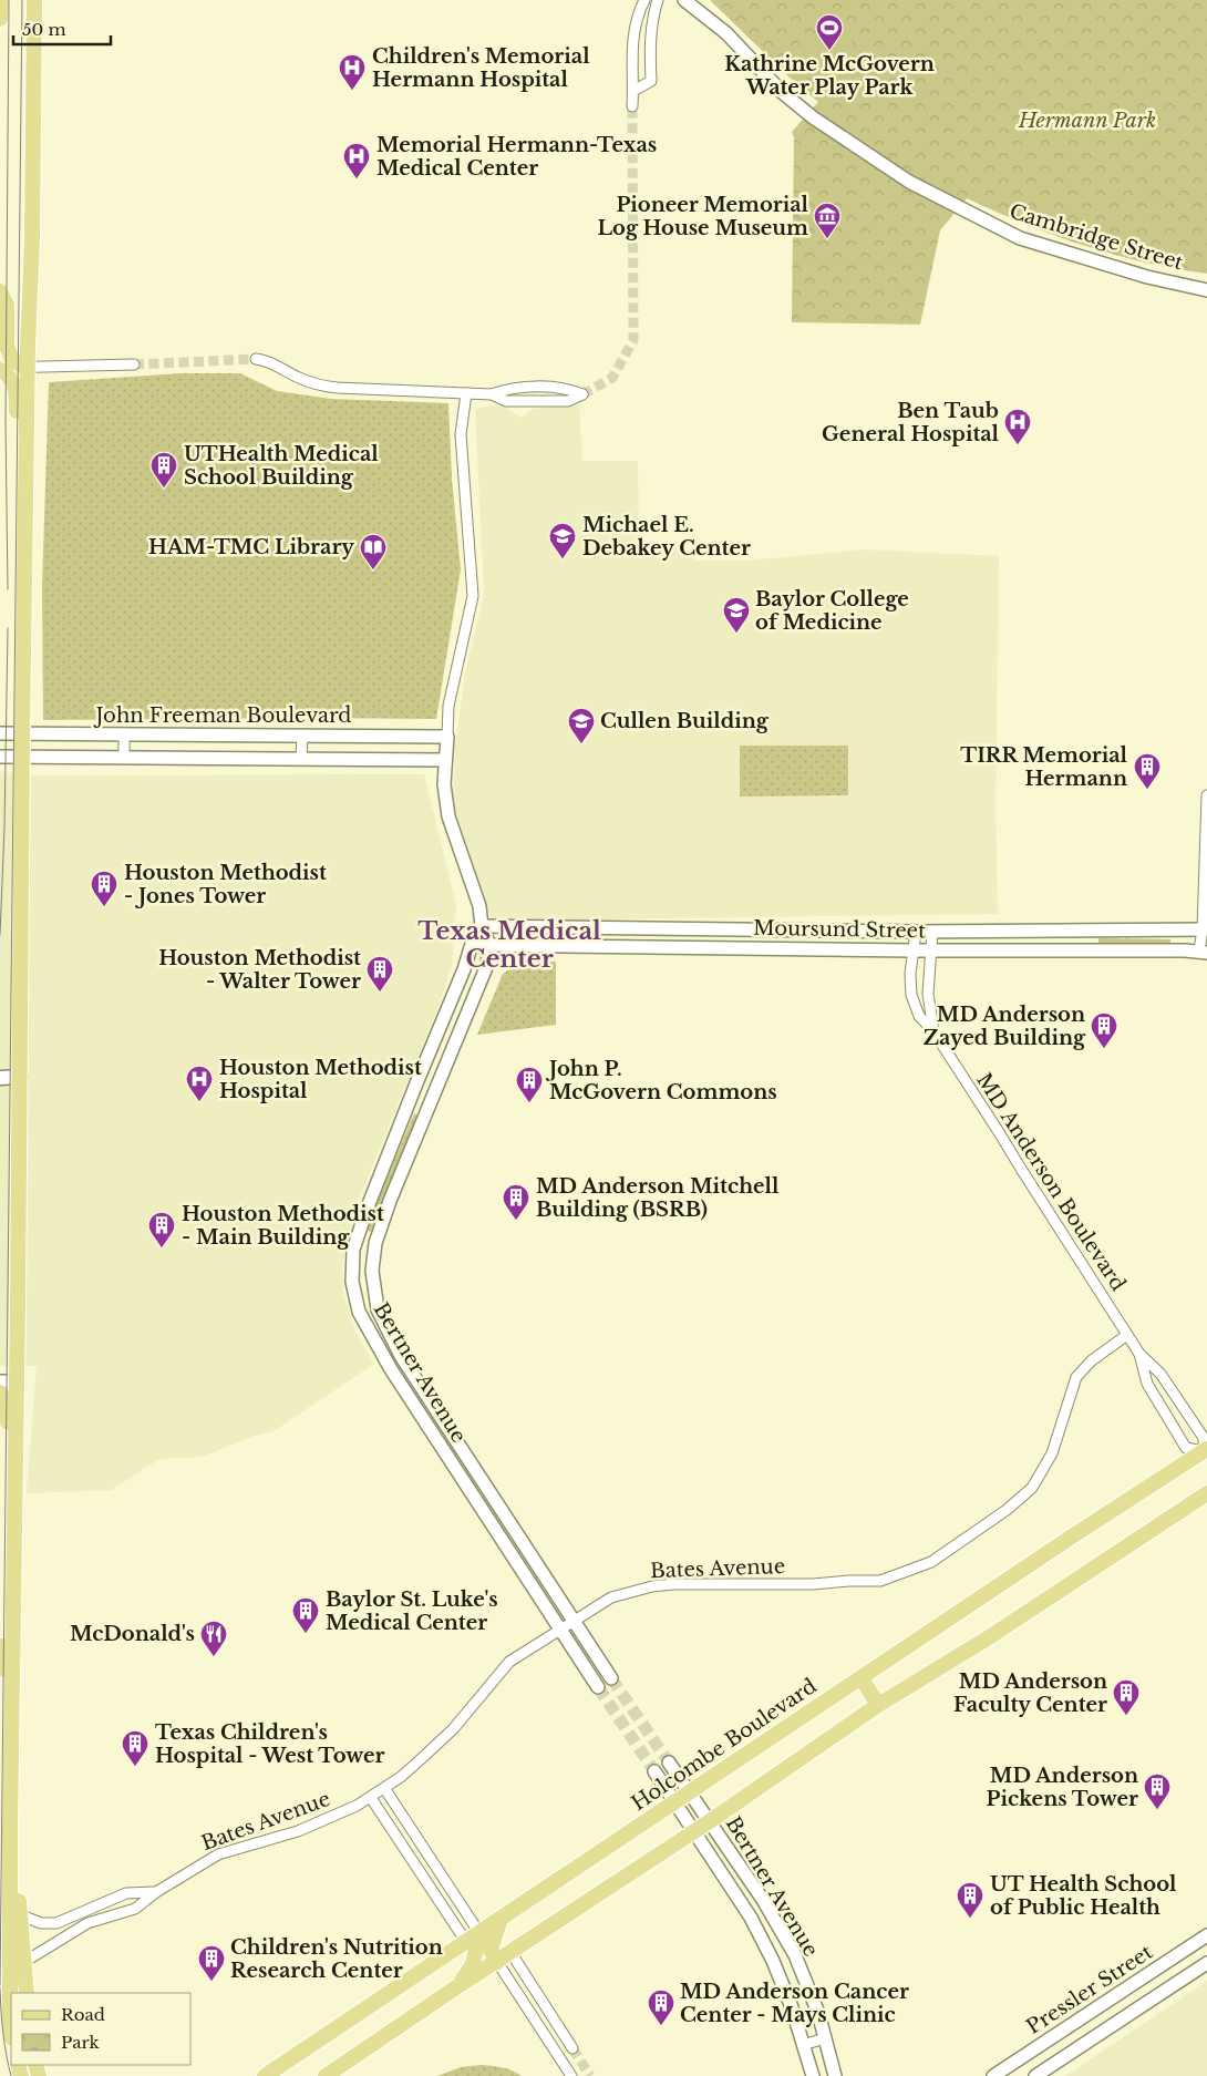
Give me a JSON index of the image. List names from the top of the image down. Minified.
{"streets":{"main road":["Holcombe Boulevard"],"street":["Cambridge Street","John Freeman Boulevard","Moursund Street","MD Anderson Boulevard","Bertner Avenue","Bates Avenue","Pressler Street"]},"crossings":[["Moursund Street","MD Anderson Boulevard"],["Moursund Street","Bertner Avenue"],["MD Anderson Boulevard","Bates Avenue"],["MD Anderson Boulevard","Holcombe Boulevard"],["Bertner Avenue","Bates Avenue"],["Bertner Avenue","Holcombe Boulevard"]],"districts":["Texas Medical Center"],"parks":["Hermann Park"],"places":{"sports":["Kathrine McGovern Water Play Park"],"hospital":["Children's Memorial Hermann Hospital","Memorial Hermann-Texas Medical Center","Ben Taub General Hospital","Houston Methodist Hospital"],"museum":["Pioneer Memorial Log House Museum"],"building":["UTHealth Medical School Building","TIRR Memorial Hermann","Houston Methodist - Jones Tower","Houston Methodist - Walter Tower","MD Anderson Zayed Building","John P. McGovern Commons","MD Anderson Mitchell Building (BSRB)","Houston Methodist - Main Building","Baylor St. Luke's Medical Center","MD Anderson Faculty Center","Texas Children's Hospital - West Tower","MD Anderson Pickens Tower","UT Health School of Public Health","Children's Nutrition Research Center","MD Anderson Cancer Center - Mays Clinic"],"school or university":["Michael E. Debakey Center","Baylor College of Medicine","Cullen Building"],"library":["HAM-TMC Library"],"restaurant":["McDonald's"]},"legend":["Road","Park"],"scale_bar":"50 m"}
